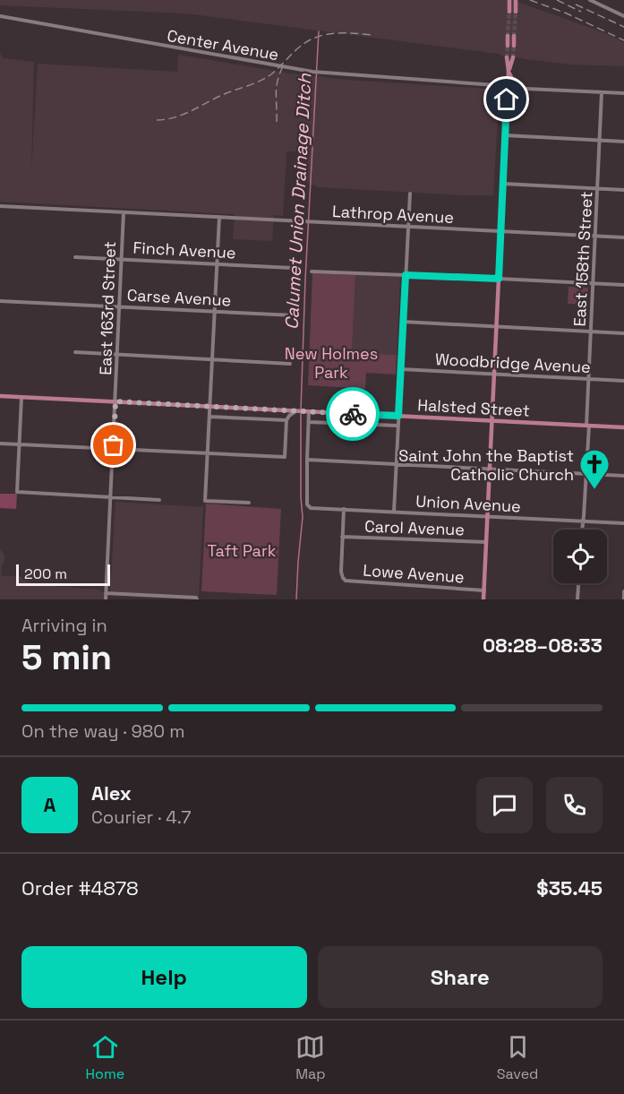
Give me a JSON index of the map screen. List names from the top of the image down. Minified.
{"streets":{"main road":["Halsted Street"],"street":["Center Avenue","Lathrop Avenue","Finch Avenue","East 158th Street","Carse Avenue","East 163rd Street","Woodbridge Avenue","Union Avenue","Carol Avenue","Lowe Avenue"]},"crossings":[["Lathrop Avenue","East 158th Street"],["Lathrop Avenue","East 163rd Street"],["Finch Avenue","East 163rd Street"],["East 158th Street","Woodbridge Avenue"],["East 158th Street","Halsted Street"],["East 158th Street","Union Avenue"],["Carse Avenue","East 163rd Street"],["East 163rd Street","Halsted Street"],["Carol Avenue","Lowe Avenue"]],"water":["Calumet Union Drainage Ditch"],"parks":["New Holmes Park","Taft Park"],"places":{"church":["Saint John the Baptist Catholic Church"]},"scale_bar":"200 m","page":{"scale":"200 m","heading":["5 min","Arriving in","08:28–08:33"],"panel":["Alex","Courier · 4.7","Order #4878","$35.45"],"bar":"On the way · 980 m","round":"A","buttons":["Help","Share"],"tabs":["Home","Map","Saved"]}}
